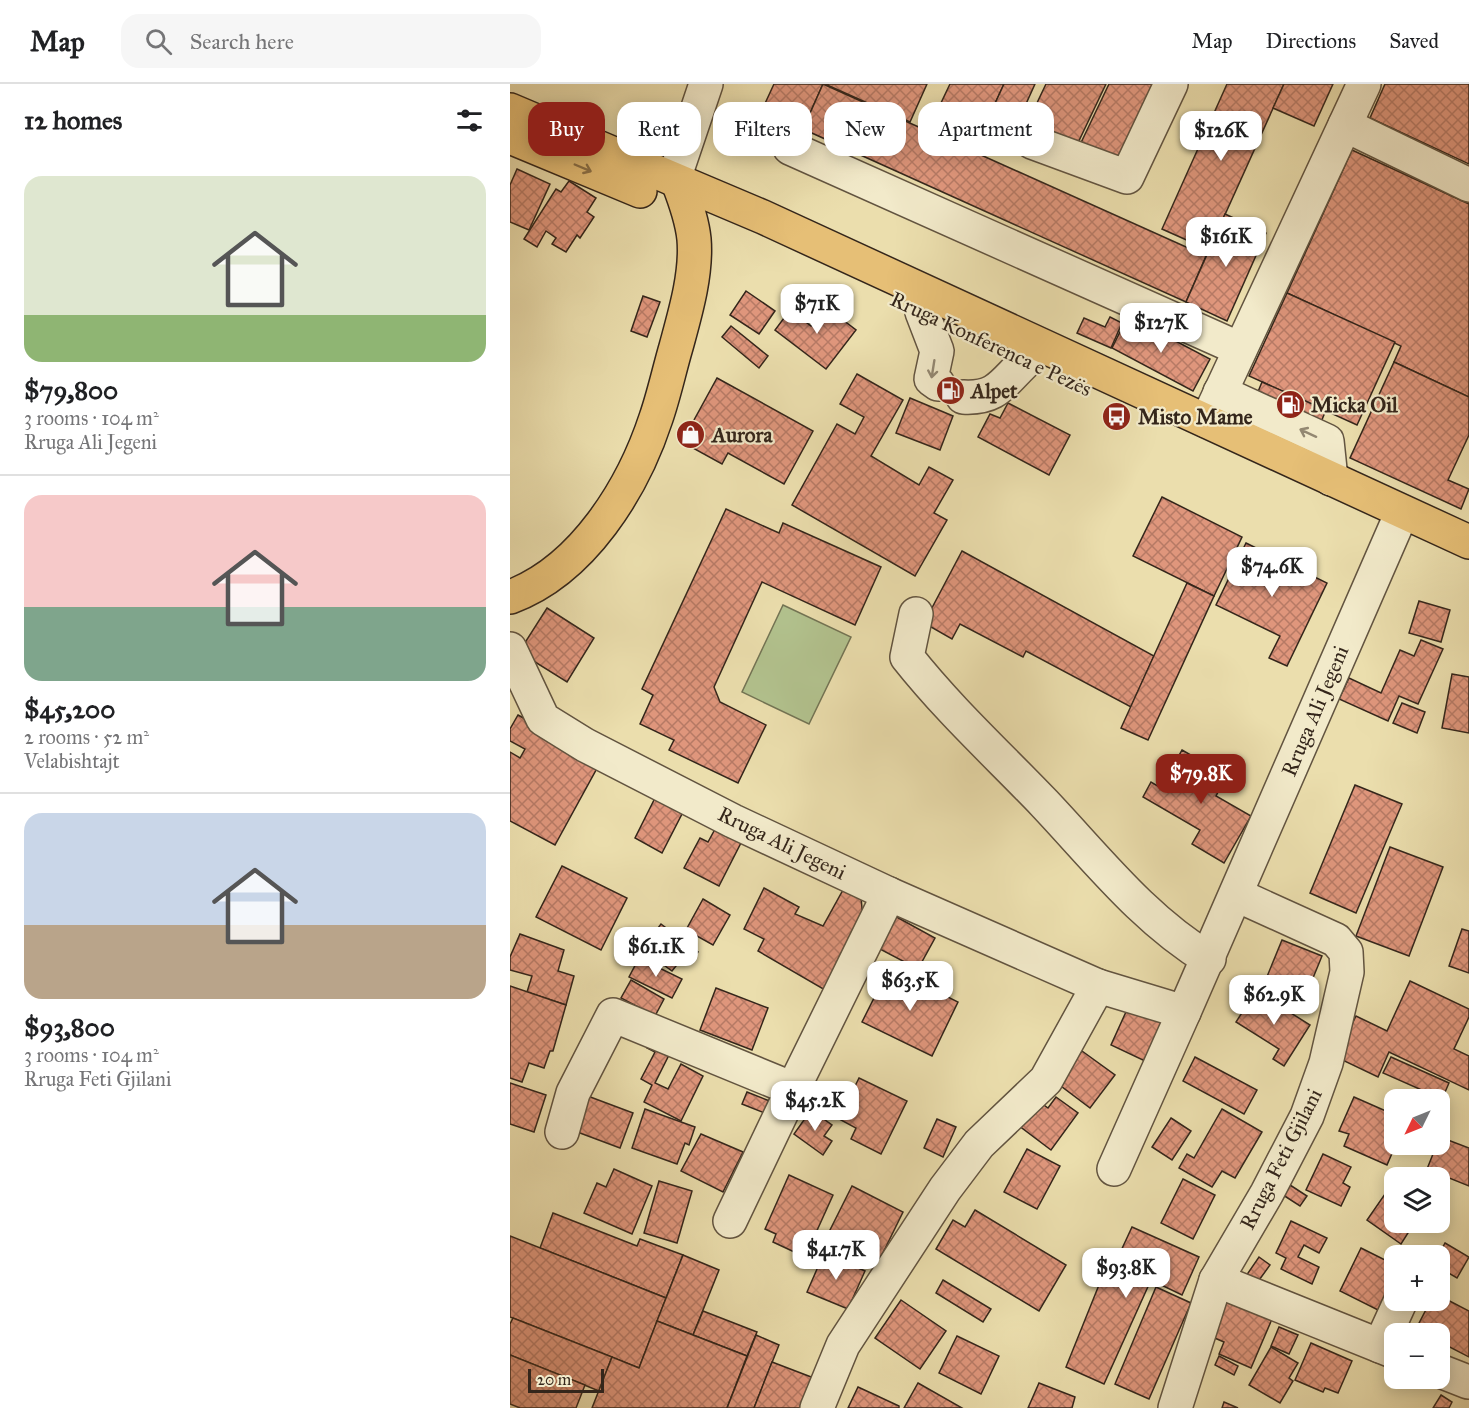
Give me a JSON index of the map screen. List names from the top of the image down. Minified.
{"streets":{"main road":["Rruga Konferenca e Pezës"],"street":["Rruga Ali Jegeni","Rruga Feti Gjilani"]},"crossings":[["Rruga Konferenca e Pezës","Rruga Ali Jegeni"],["Rruga Ali Jegeni","Rruga Feti Gjilani"]],"places":{"fuel station":["Alpet","Micka Oil"],"bus stop":["Misto Mame"],"shop":["Aurora"]},"scale_bar":"20 m","north":"bottom left","page":{"header":"Map","search":"Search here","nav":["Map","Directions","Saved"],"heading":"12 homes","chip":["Buy","Rent","Filters","New","Apartment"],"price":["$126K","$161K","$71K","$127K","$74.6K","$79.8K","$61.1K","$63.5K","$62.9K","$45.2K","$41.7K","$93.8K"],"list":[{"name":"$79,800","note":"3 rooms · 104 m² · Rruga Ali Jegeni"},{"name":"$45,200","note":"2 rooms · 52 m² · Velabishtajt"},{"name":"$93,800","note":"3 rooms · 104 m² · Rruga Feti Gjilani"}],"map_buttons":["+","−"],"scale":"20 m"}}
